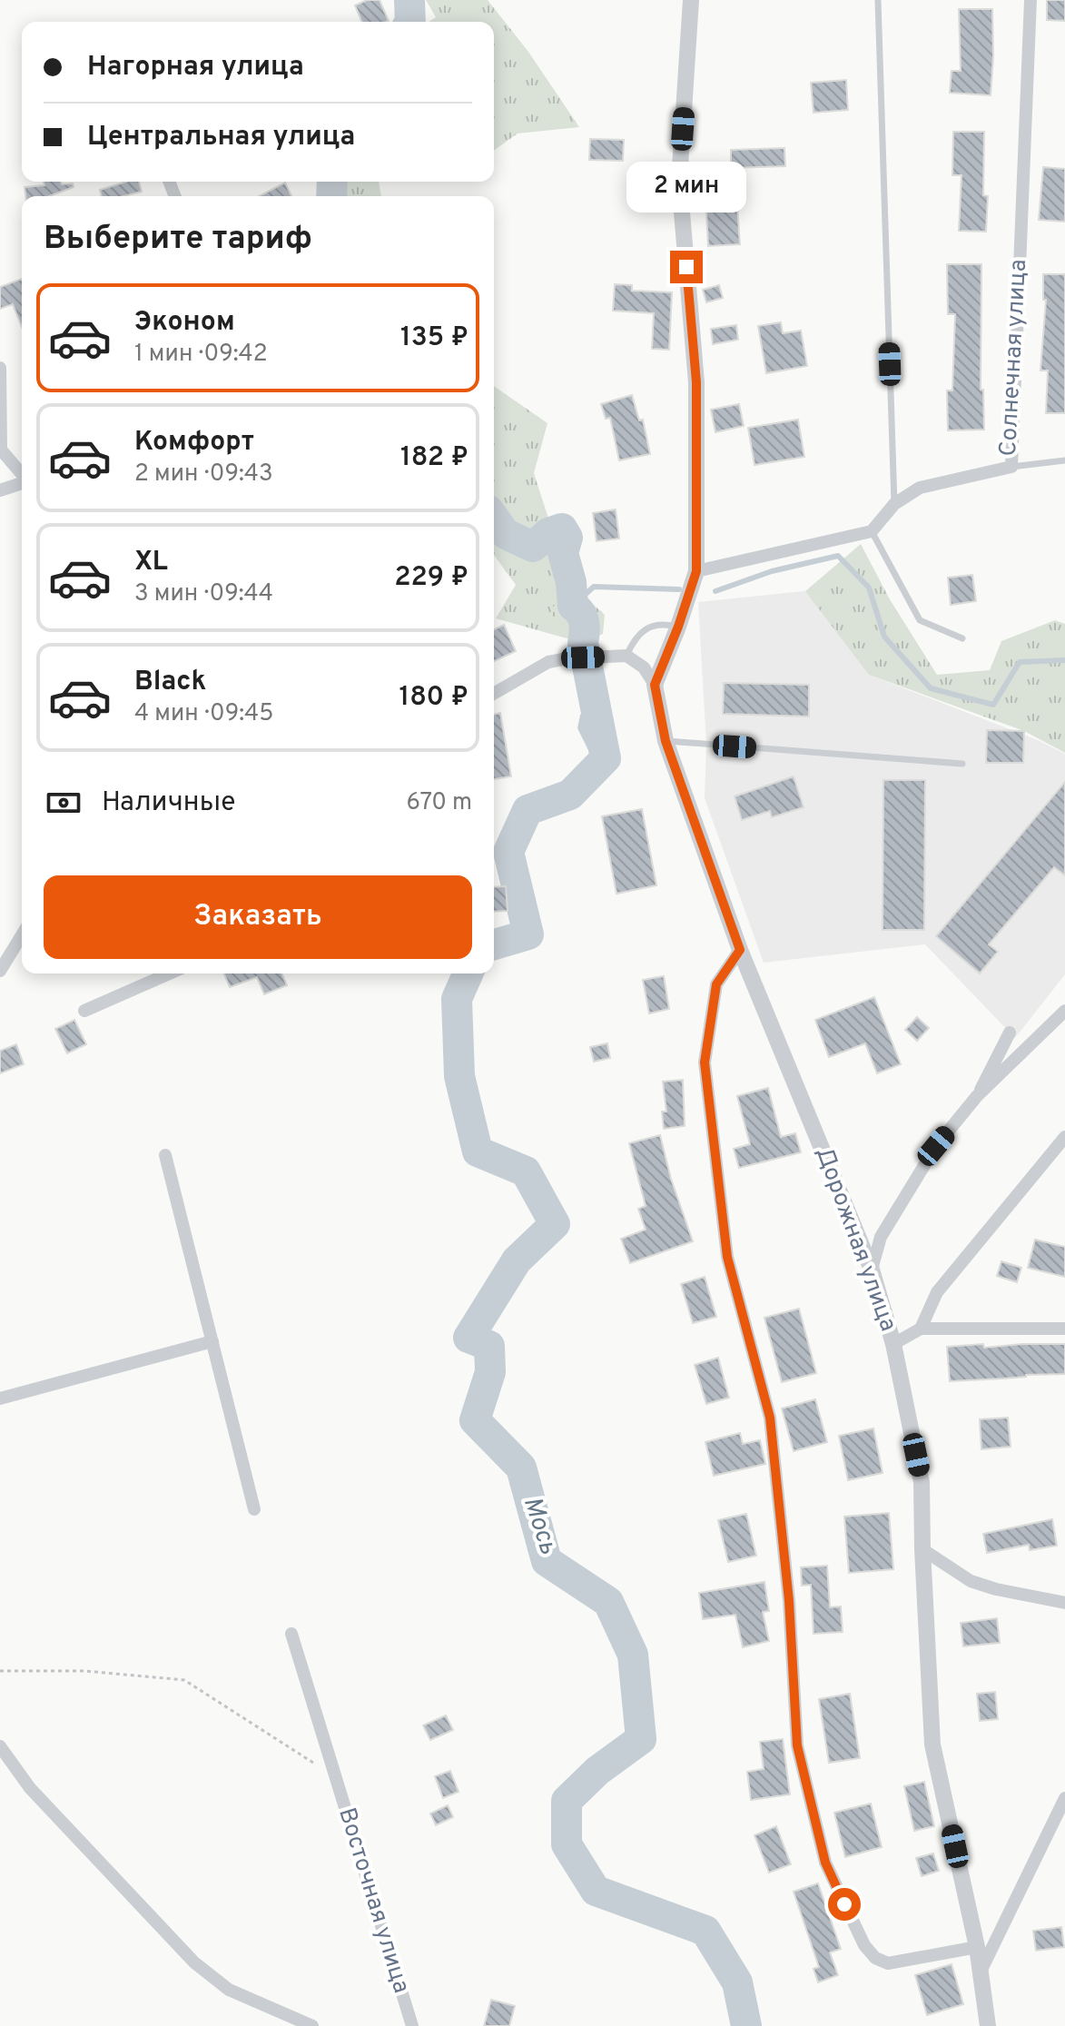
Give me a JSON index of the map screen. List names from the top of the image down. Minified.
{"streets":{"street":["Солнечная улица","Дорожная улица","Восточная улица"]},"water":["Мось"],"page":{"banner":["Нагорная улица","Центральная улица"],"bubble":"2 мин","heading":"Выберите тариф","list":[{"name":"Эконом","note":"1 мин · 09:42","value":"135 ₽"},{"name":"Комфорт","note":"2 мин · 09:43","value":"182 ₽"},{"name":"XL","note":"3 мин · 09:44","value":"229 ₽"},{"name":"Black","note":"4 мин · 09:45","value":"180 ₽"}],"pay":["Наличные","670 m"],"buttons":"Заказать"}}
